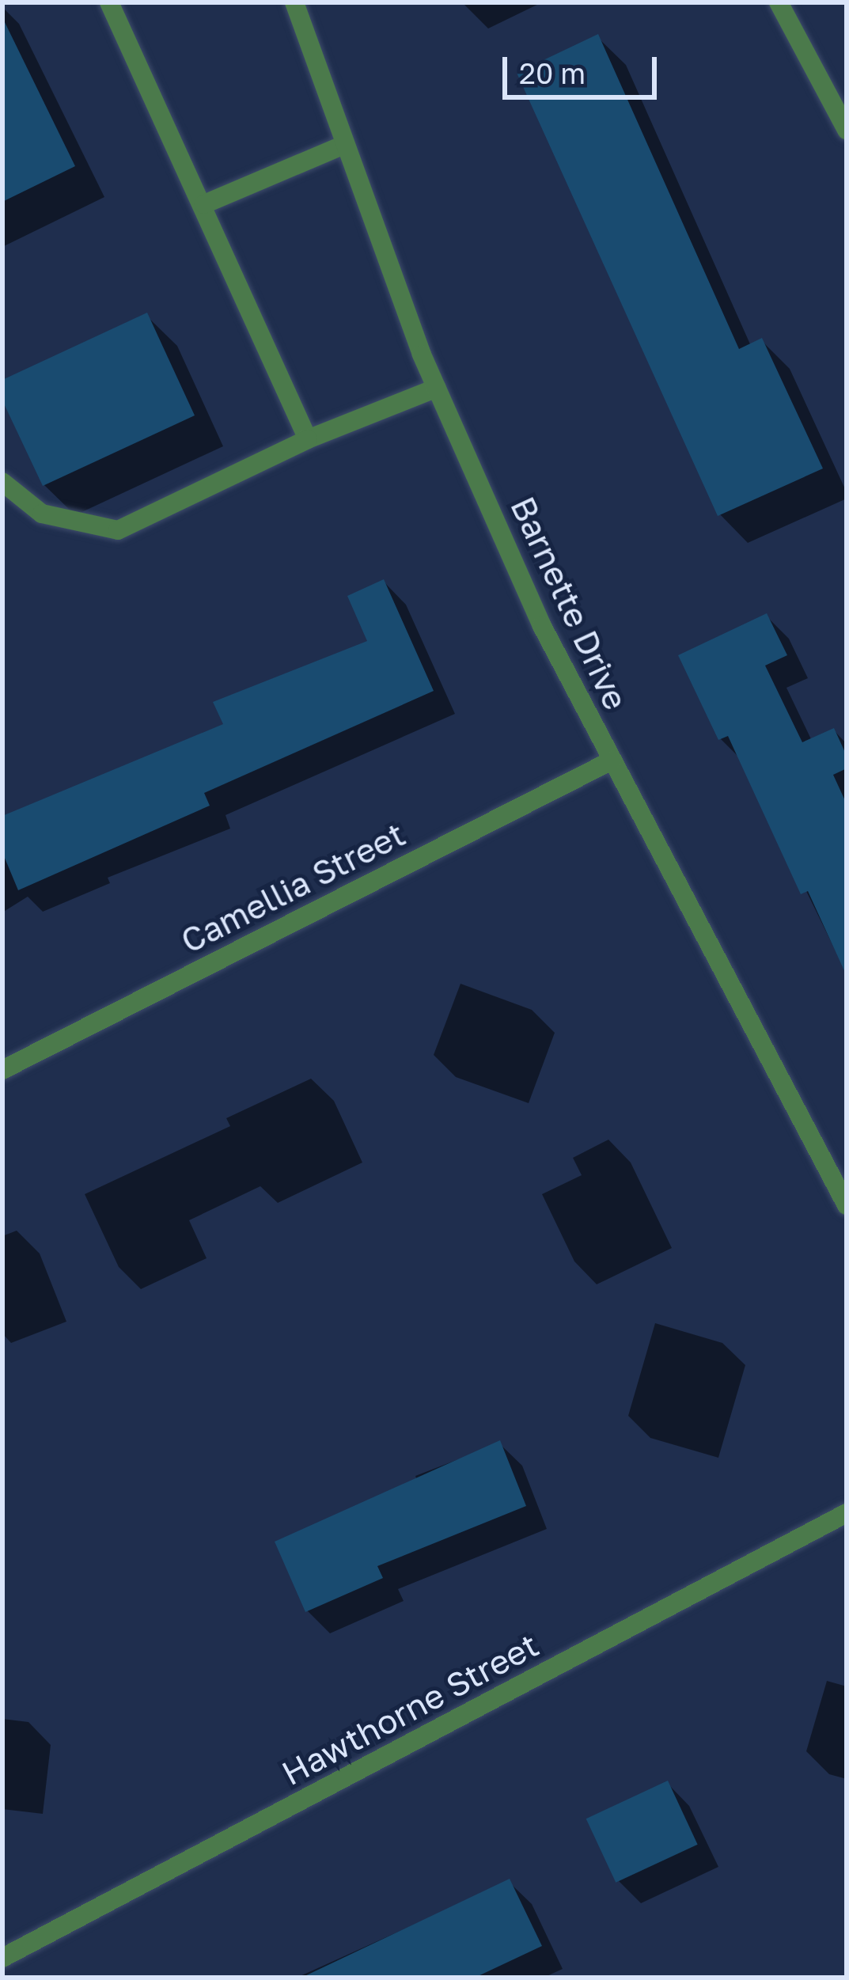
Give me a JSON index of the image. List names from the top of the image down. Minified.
{"streets":{"street":["Barnette Drive","Camellia Street","Hawthorne Street"]},"crossings":[["Barnette Drive","Camellia Street"]],"scale_bar":"20 m"}
